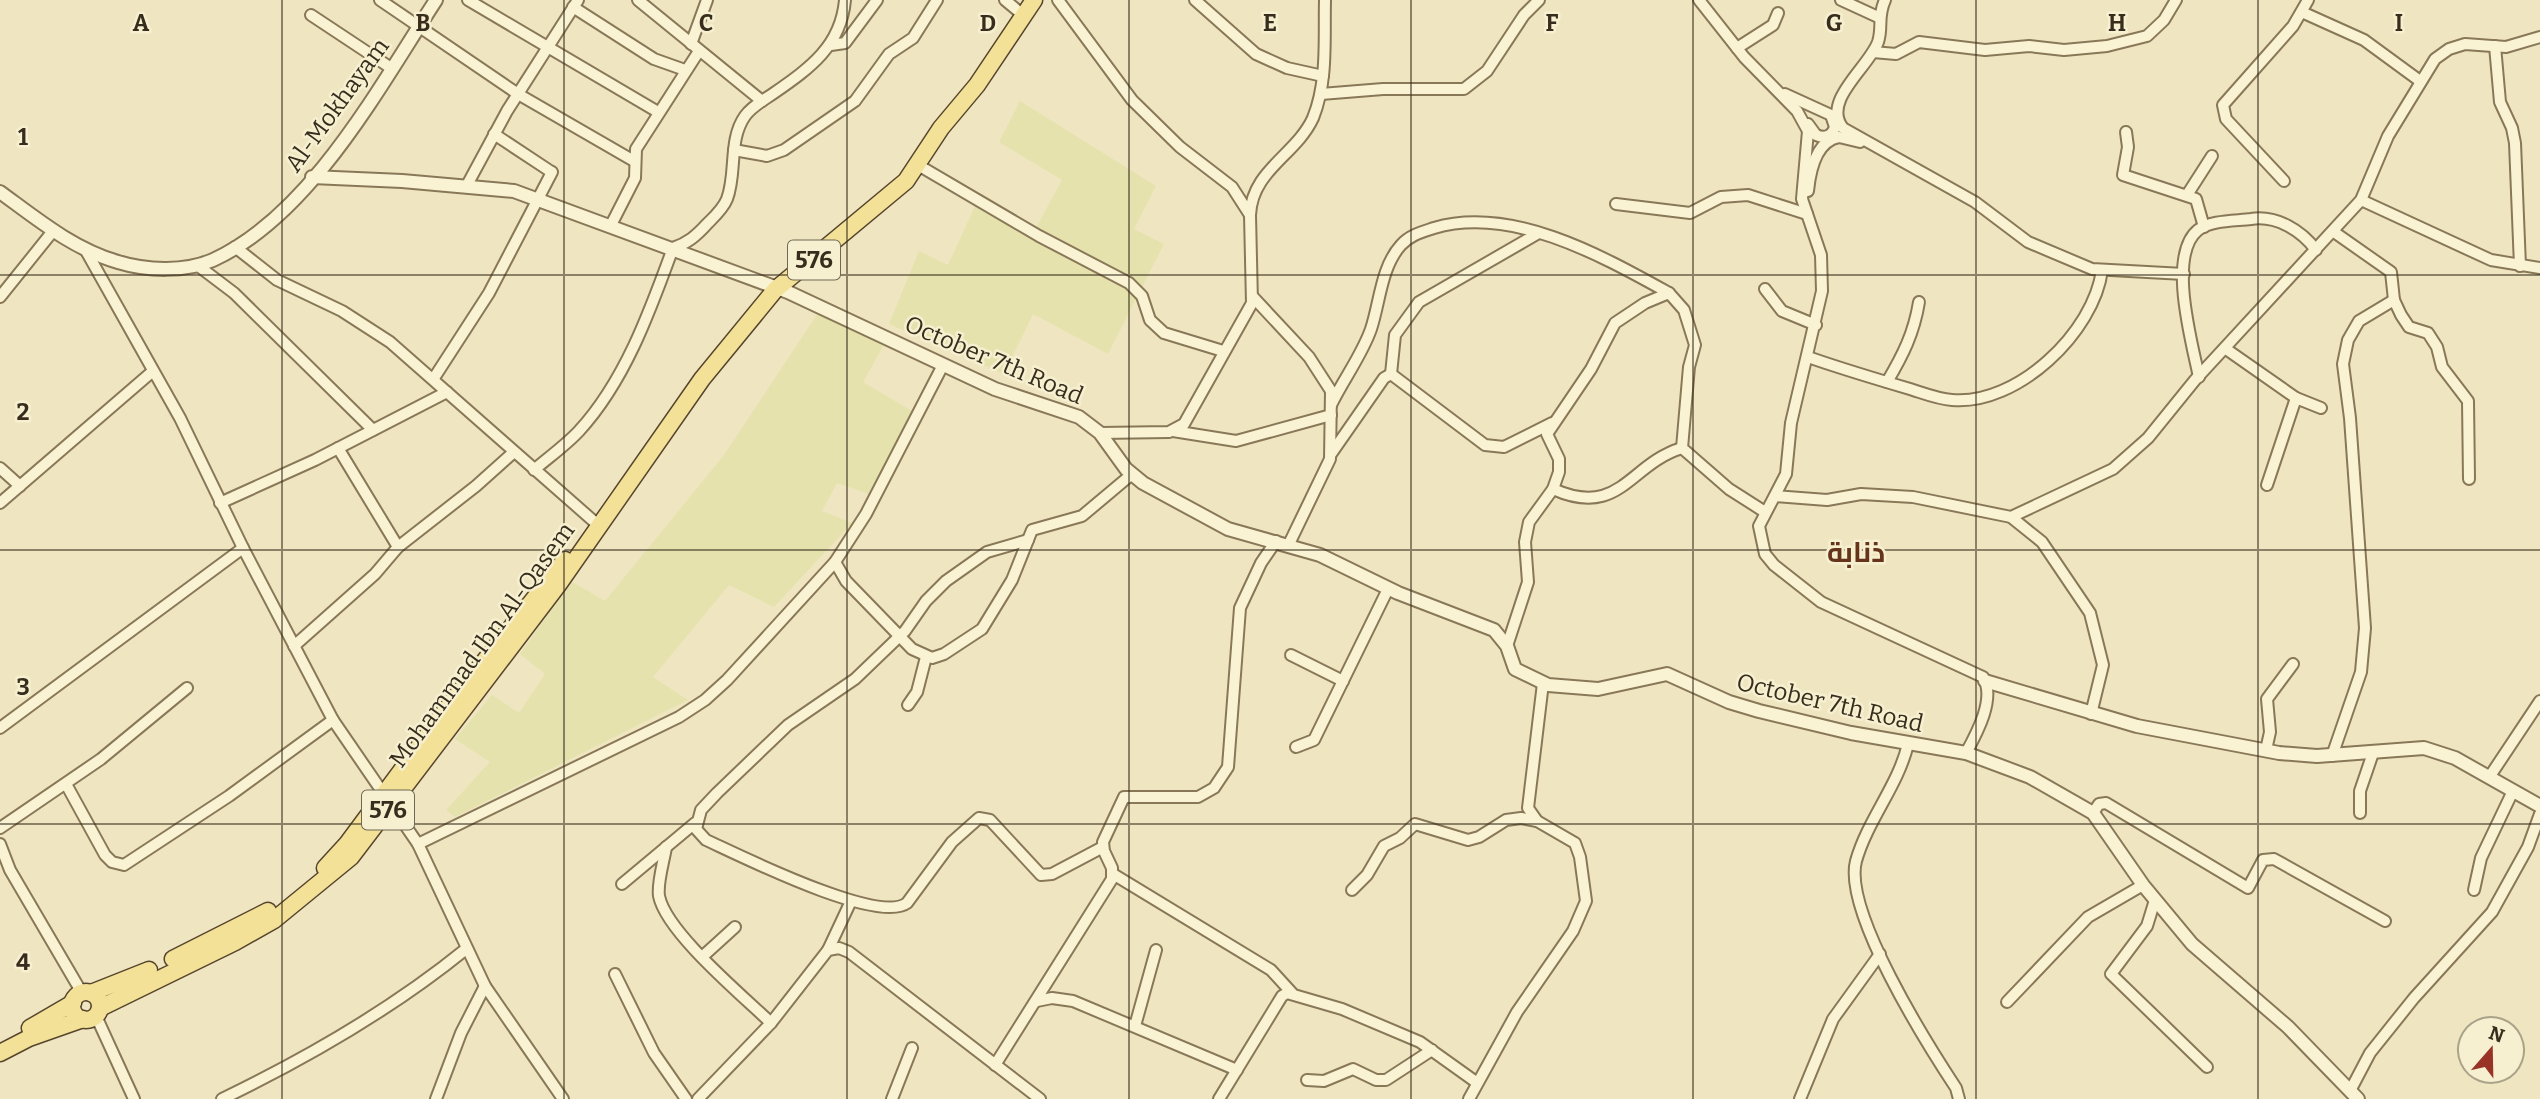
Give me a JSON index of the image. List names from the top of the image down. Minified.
{"streets":{"main road":["576","Mohammad Ibn Al-Qasem"],"street":["Al-Mokhayam","October 7th Road"]},"crossings":[["Al-Mokhayam","October 7th Road"],["October 7th Road","Mohammad Ibn Al-Qasem"]],"districts":["ذنابة"],"north":"top","grid":{"columns":["A","B","C","D","E","F","G","H","I"],"rows":["1","2","3","4"]}}
